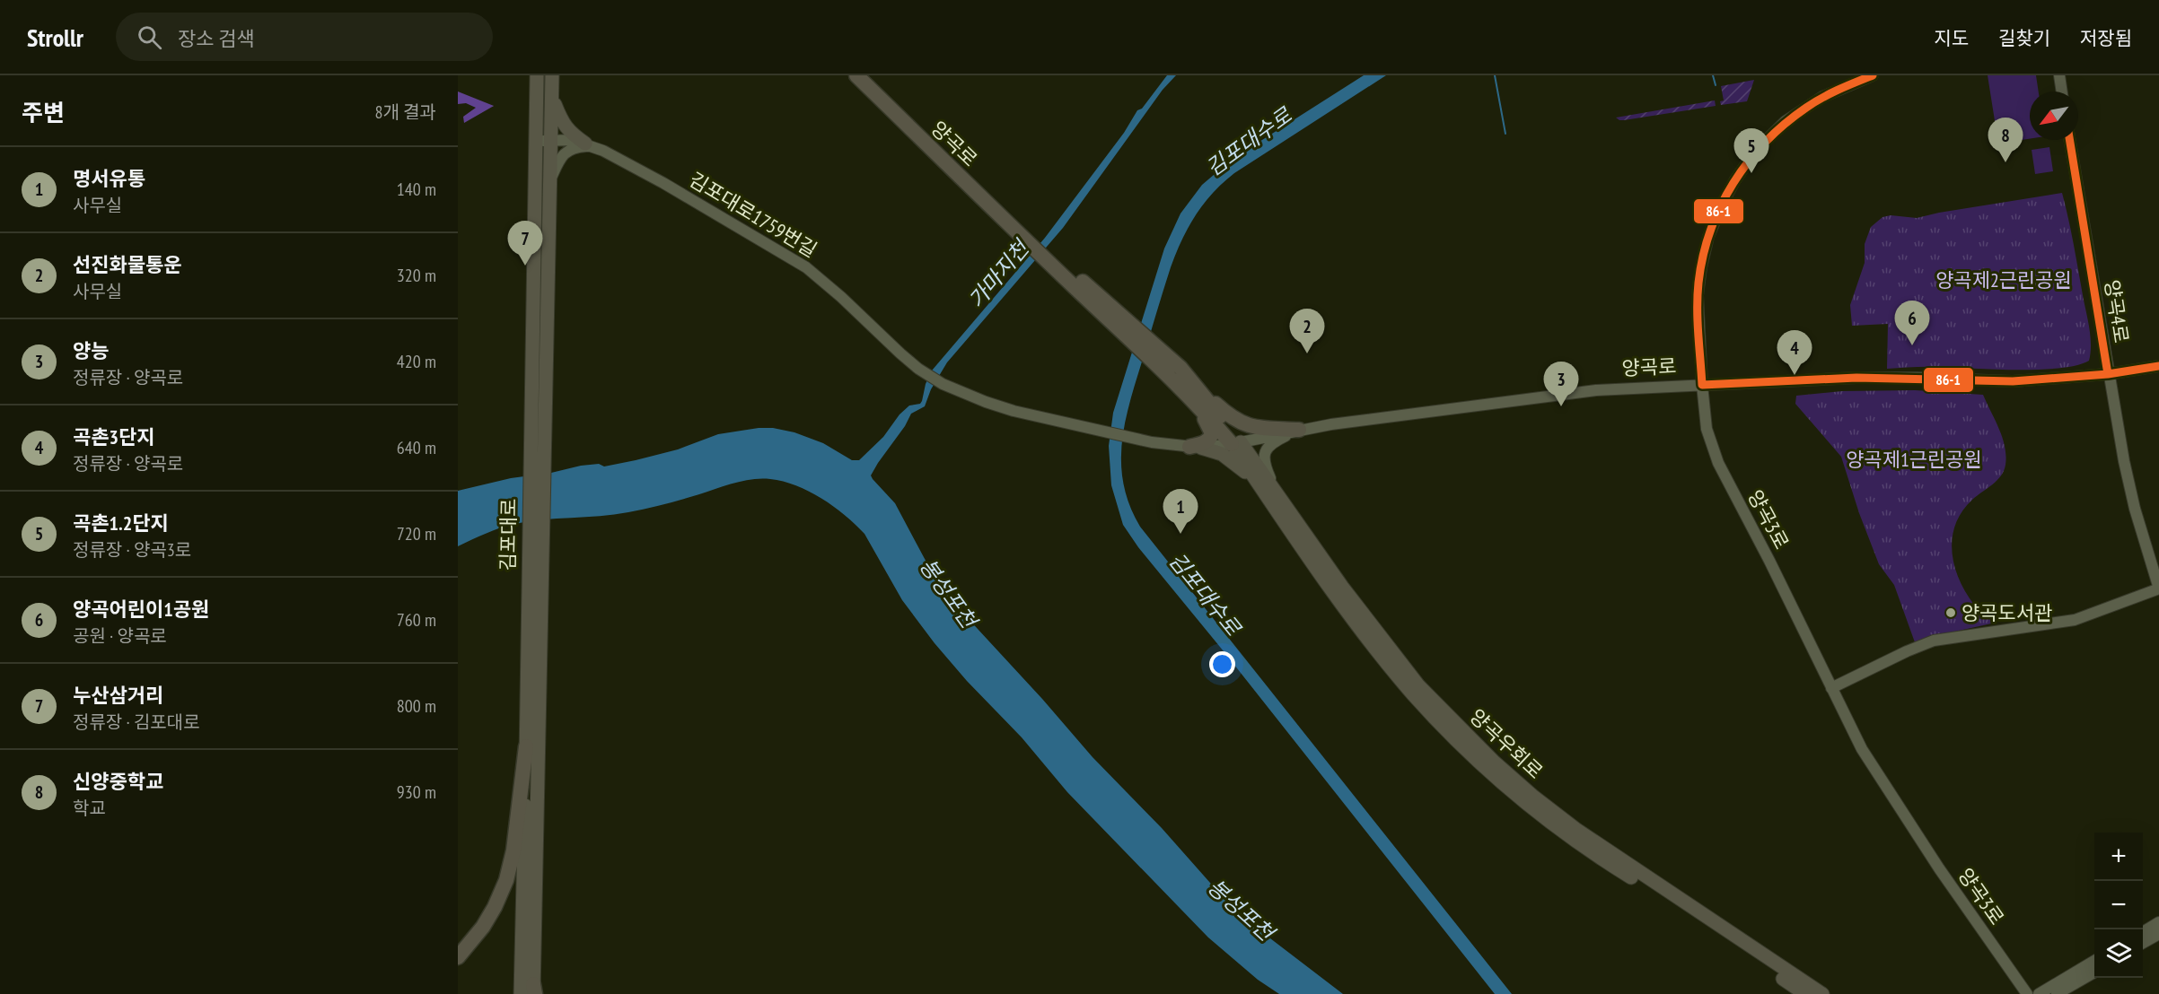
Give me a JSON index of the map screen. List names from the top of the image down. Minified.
{"streets":{"highway":["양곡로"],"main road":["김포대로","양곡우회로"],"street":["김포대로1759번길","양곡4로","양곡3로"]},"crossings":[["양곡로","양곡4로"],["양곡로","양곡3로"],["양곡로","양곡우회로"],["김포대로1759번길","김포대로"]],"water":["김포대수로","가마지천","봉성포천"],"parks":["양곡제2근린공원","양곡제1근린공원"],"places":["양곡도서관"],"lines":["transit line 86-1"],"north":"bottom left","page":{"header":"Strollr","search":"장소 검색","nav":["지도","길찾기","저장됨"],"heading":["주변","8개 결과"],"pins":["8","5","7","6","2","4","3","1"],"list":[{"mark":"1","name":"명서유통","note":"사무실","value":"140 m"},{"mark":"2","name":"선진화물통운","note":"사무실","value":"320 m"},{"mark":"3","name":"양능","note":"정류장 · 양곡로","value":"420 m"},{"mark":"4","name":"곡촌3단지","note":"정류장 · 양곡로","value":"640 m"},{"mark":"5","name":"곡촌1.2단지","note":"정류장 · 양곡3로","value":"720 m"},{"mark":"6","name":"양곡어린이1공원","note":"공원 · 양곡로","value":"760 m"},{"mark":"7","name":"누산삼거리","note":"정류장 · 김포대로","value":"800 m"},{"mark":"8","name":"신양중학교","note":"학교","value":"930 m"}],"map_buttons":["+","−"]}}
